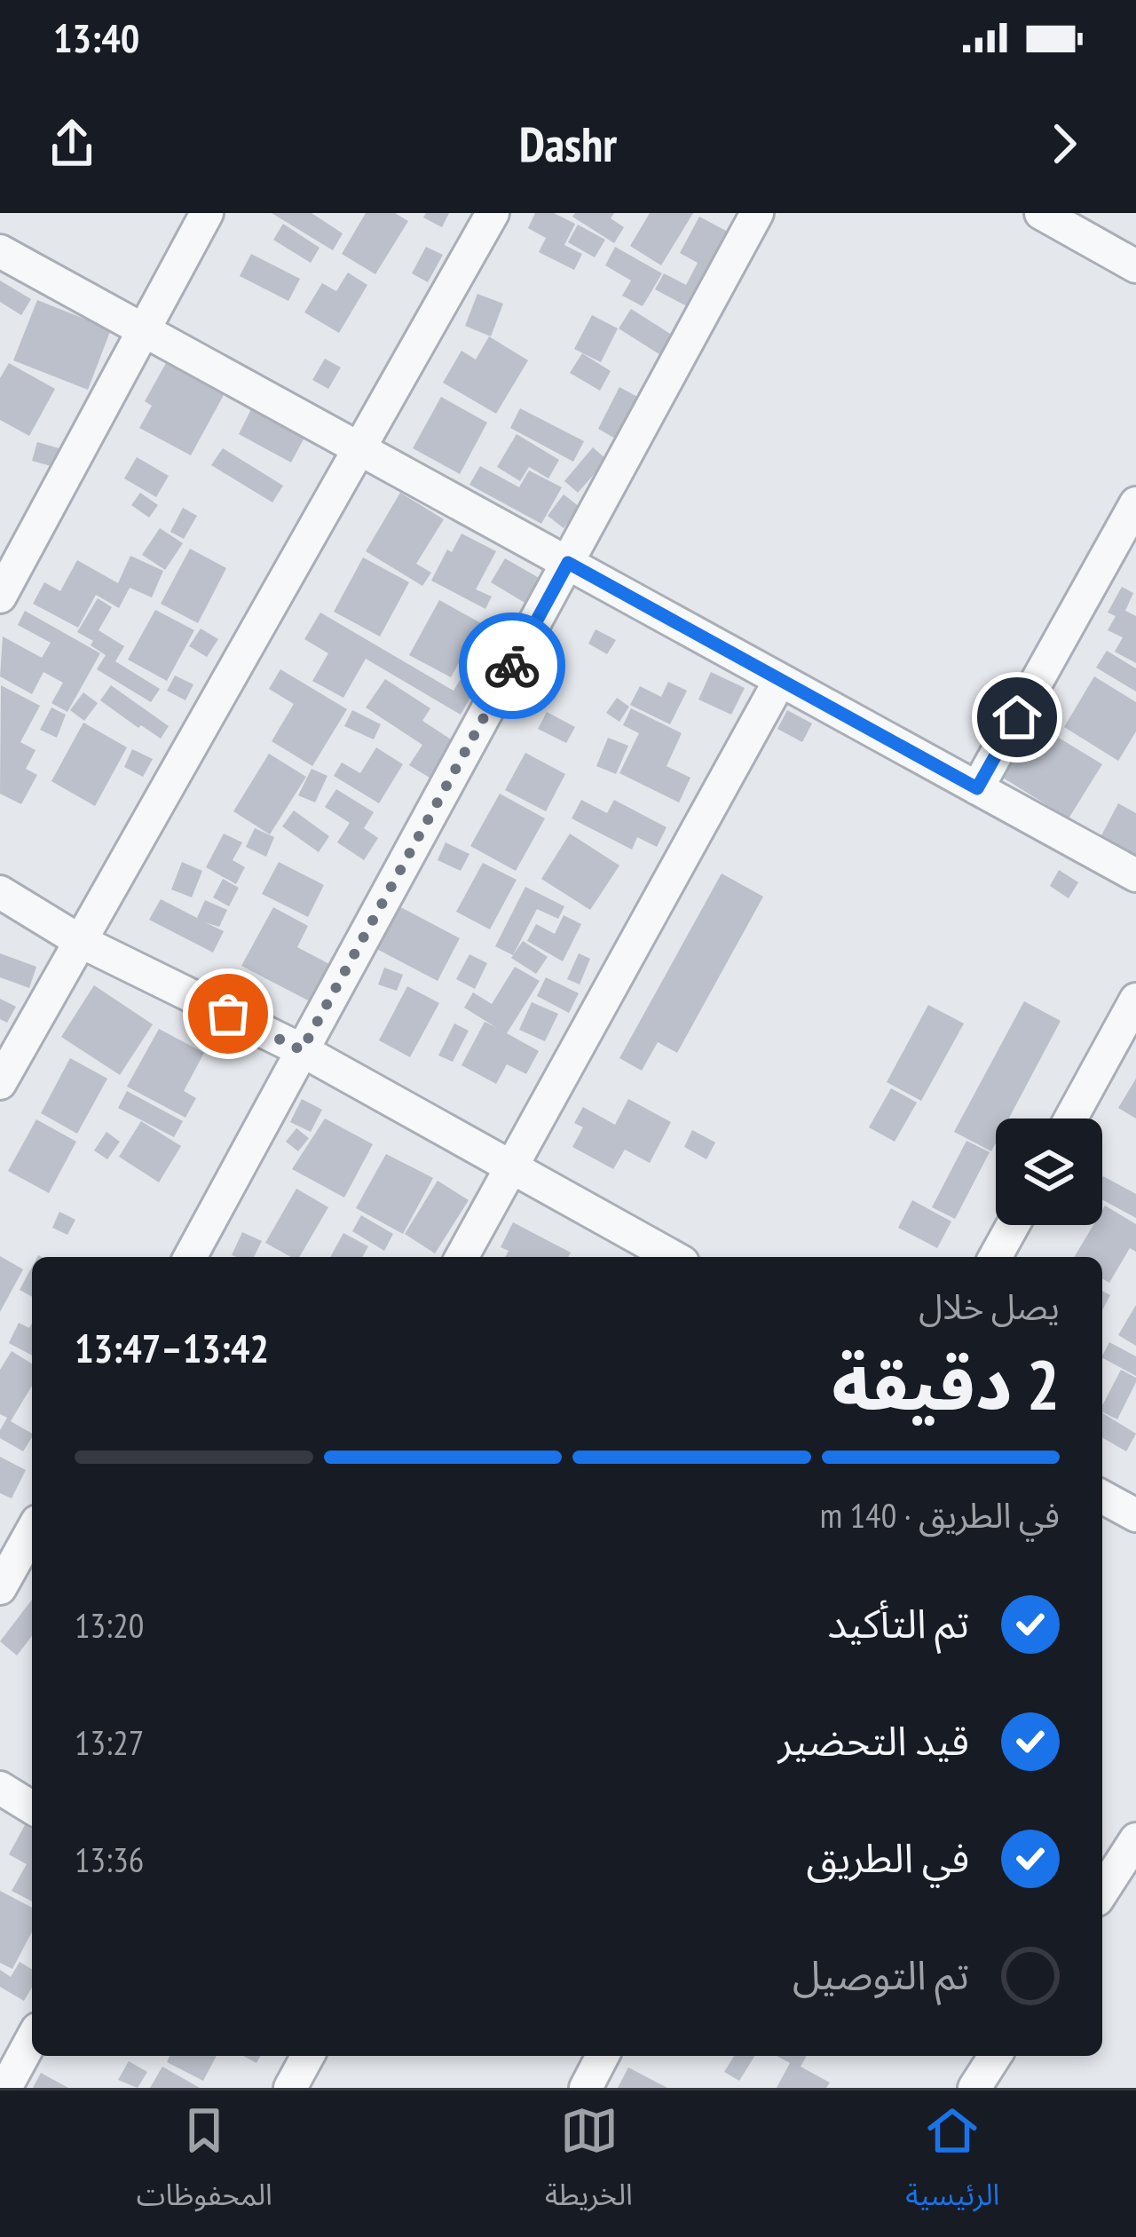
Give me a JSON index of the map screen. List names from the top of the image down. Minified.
{"page":{"status":"13:40","header":"Dashr","heading":["2 دقيقة","يصل خلال","13:42–13:47"],"bar":"في الطريق · 140 m","list":[["تم التأكيد","13:20"],["قيد التحضير","13:27"],["في الطريق","13:36"],"تم التوصيل"],"tabs":["الرئيسية","الخريطة","المحفوظات"]}}
